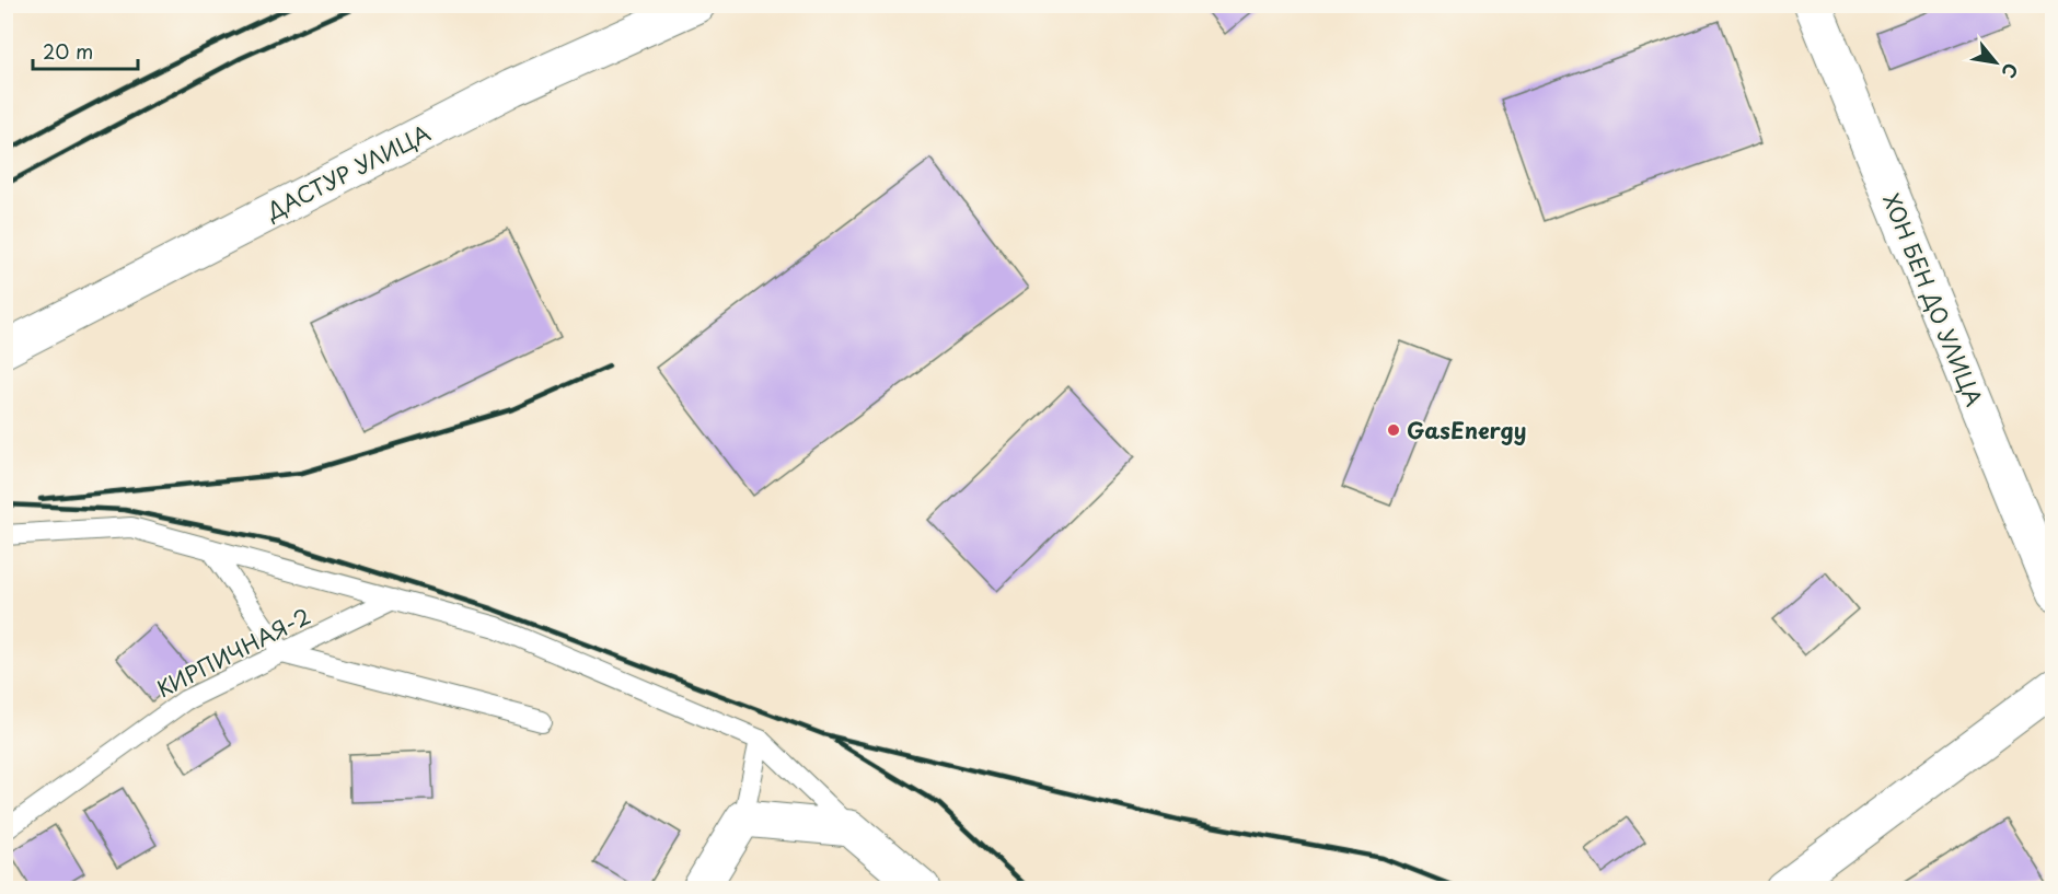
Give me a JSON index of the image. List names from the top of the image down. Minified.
{"streets":{"street":["ДАСТУР УЛИЦА","ХОН БЕН ДО УЛИЦА"],"lane":["КИРПИЧНАЯ-2"]},"places":["GasEnergy"],"scale_bar":"20 m","north":"bottom right"}
